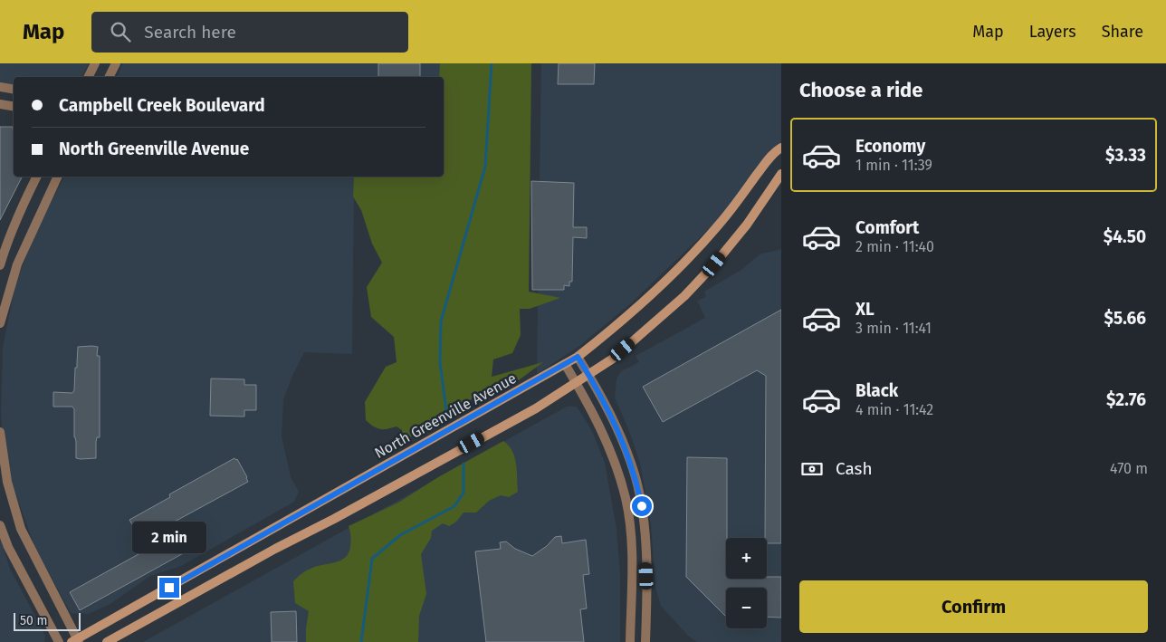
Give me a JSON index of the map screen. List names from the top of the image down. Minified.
{"streets":{"main road":["North Greenville Avenue"]},"scale_bar":"50 m","page":{"header":"Map","search":"Search here","nav":["Map","Layers","Share"],"heading":"Choose a ride","banner":["Campbell Creek Boulevard","North Greenville Avenue"],"list":[{"name":"Economy","note":"1 min · 11:39","value":"$3.33"},{"name":"Comfort","note":"2 min · 11:40","value":"$4.50"},{"name":"XL","note":"3 min · 11:41","value":"$5.66"},{"name":"Black","note":"4 min · 11:42","value":"$2.76"}],"pay":["Cash","470 m"],"bubble":"2 min","map_buttons":["+","−"],"buttons":"Confirm","scale":"50 m"}}
